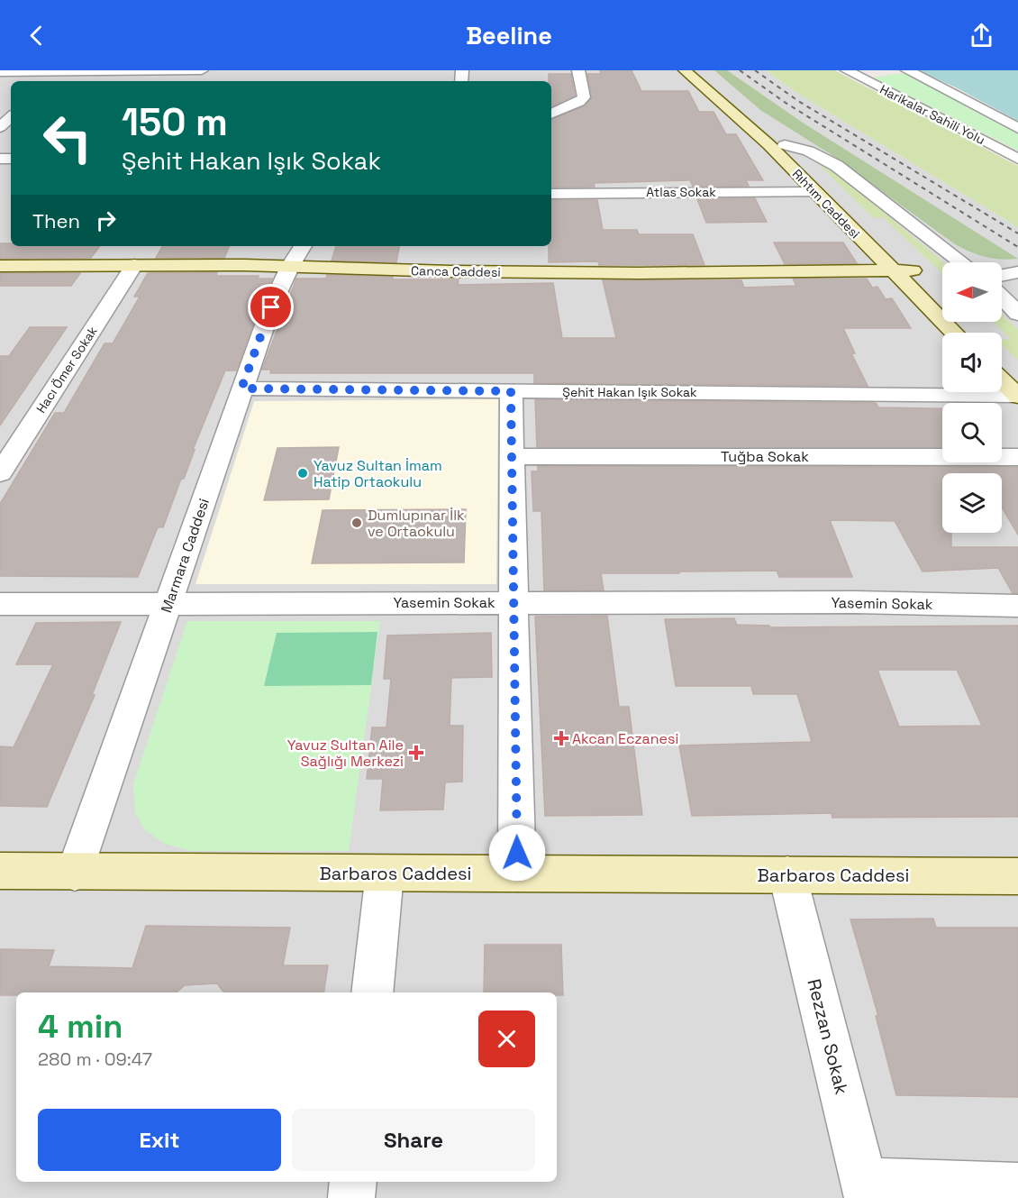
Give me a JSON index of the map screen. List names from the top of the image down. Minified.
{"streets":{"main road":["Rıhtım Caddesi","Canca Caddesi","Barbaros Caddesi"],"street":["Harikalar Sahili Yolu","Atlas Sokak","Hacı Ömer Sokak","Şehit Hakan Işık Sokak","Tuğba Sokak","Marmara Caddesi","Yasemin Sokak","Rezzan Sokak"]},"crossings":[["Atlas Sokak","Rıhtım Caddesi"],["Rıhtım Caddesi","Canca Caddesi"],["Canca Caddesi","Hacı Ömer Sokak"],["Canca Caddesi","Marmara Caddesi"],["Şehit Hakan Işık Sokak","Marmara Caddesi"],["Marmara Caddesi","Yasemin Sokak"],["Marmara Caddesi","Barbaros Caddesi"],["Barbaros Caddesi","Rezzan Sokak"]],"places":{"other":["Yavuz Sultan İmam Hatip Ortaokulu","Dumlupınar İlk ve Ortaokulu"],"health":["Akcan Eczanesi","Yavuz Sultan Aile Sağlığı Merkezi"]},"north":"left","page":{"header":"Beeline","turn":["150 m","Şehit Hakan Işık Sokak"],"then":"Then","heading":["4 min","280 m · 09:47"],"buttons":["Exit","Share"]}}
